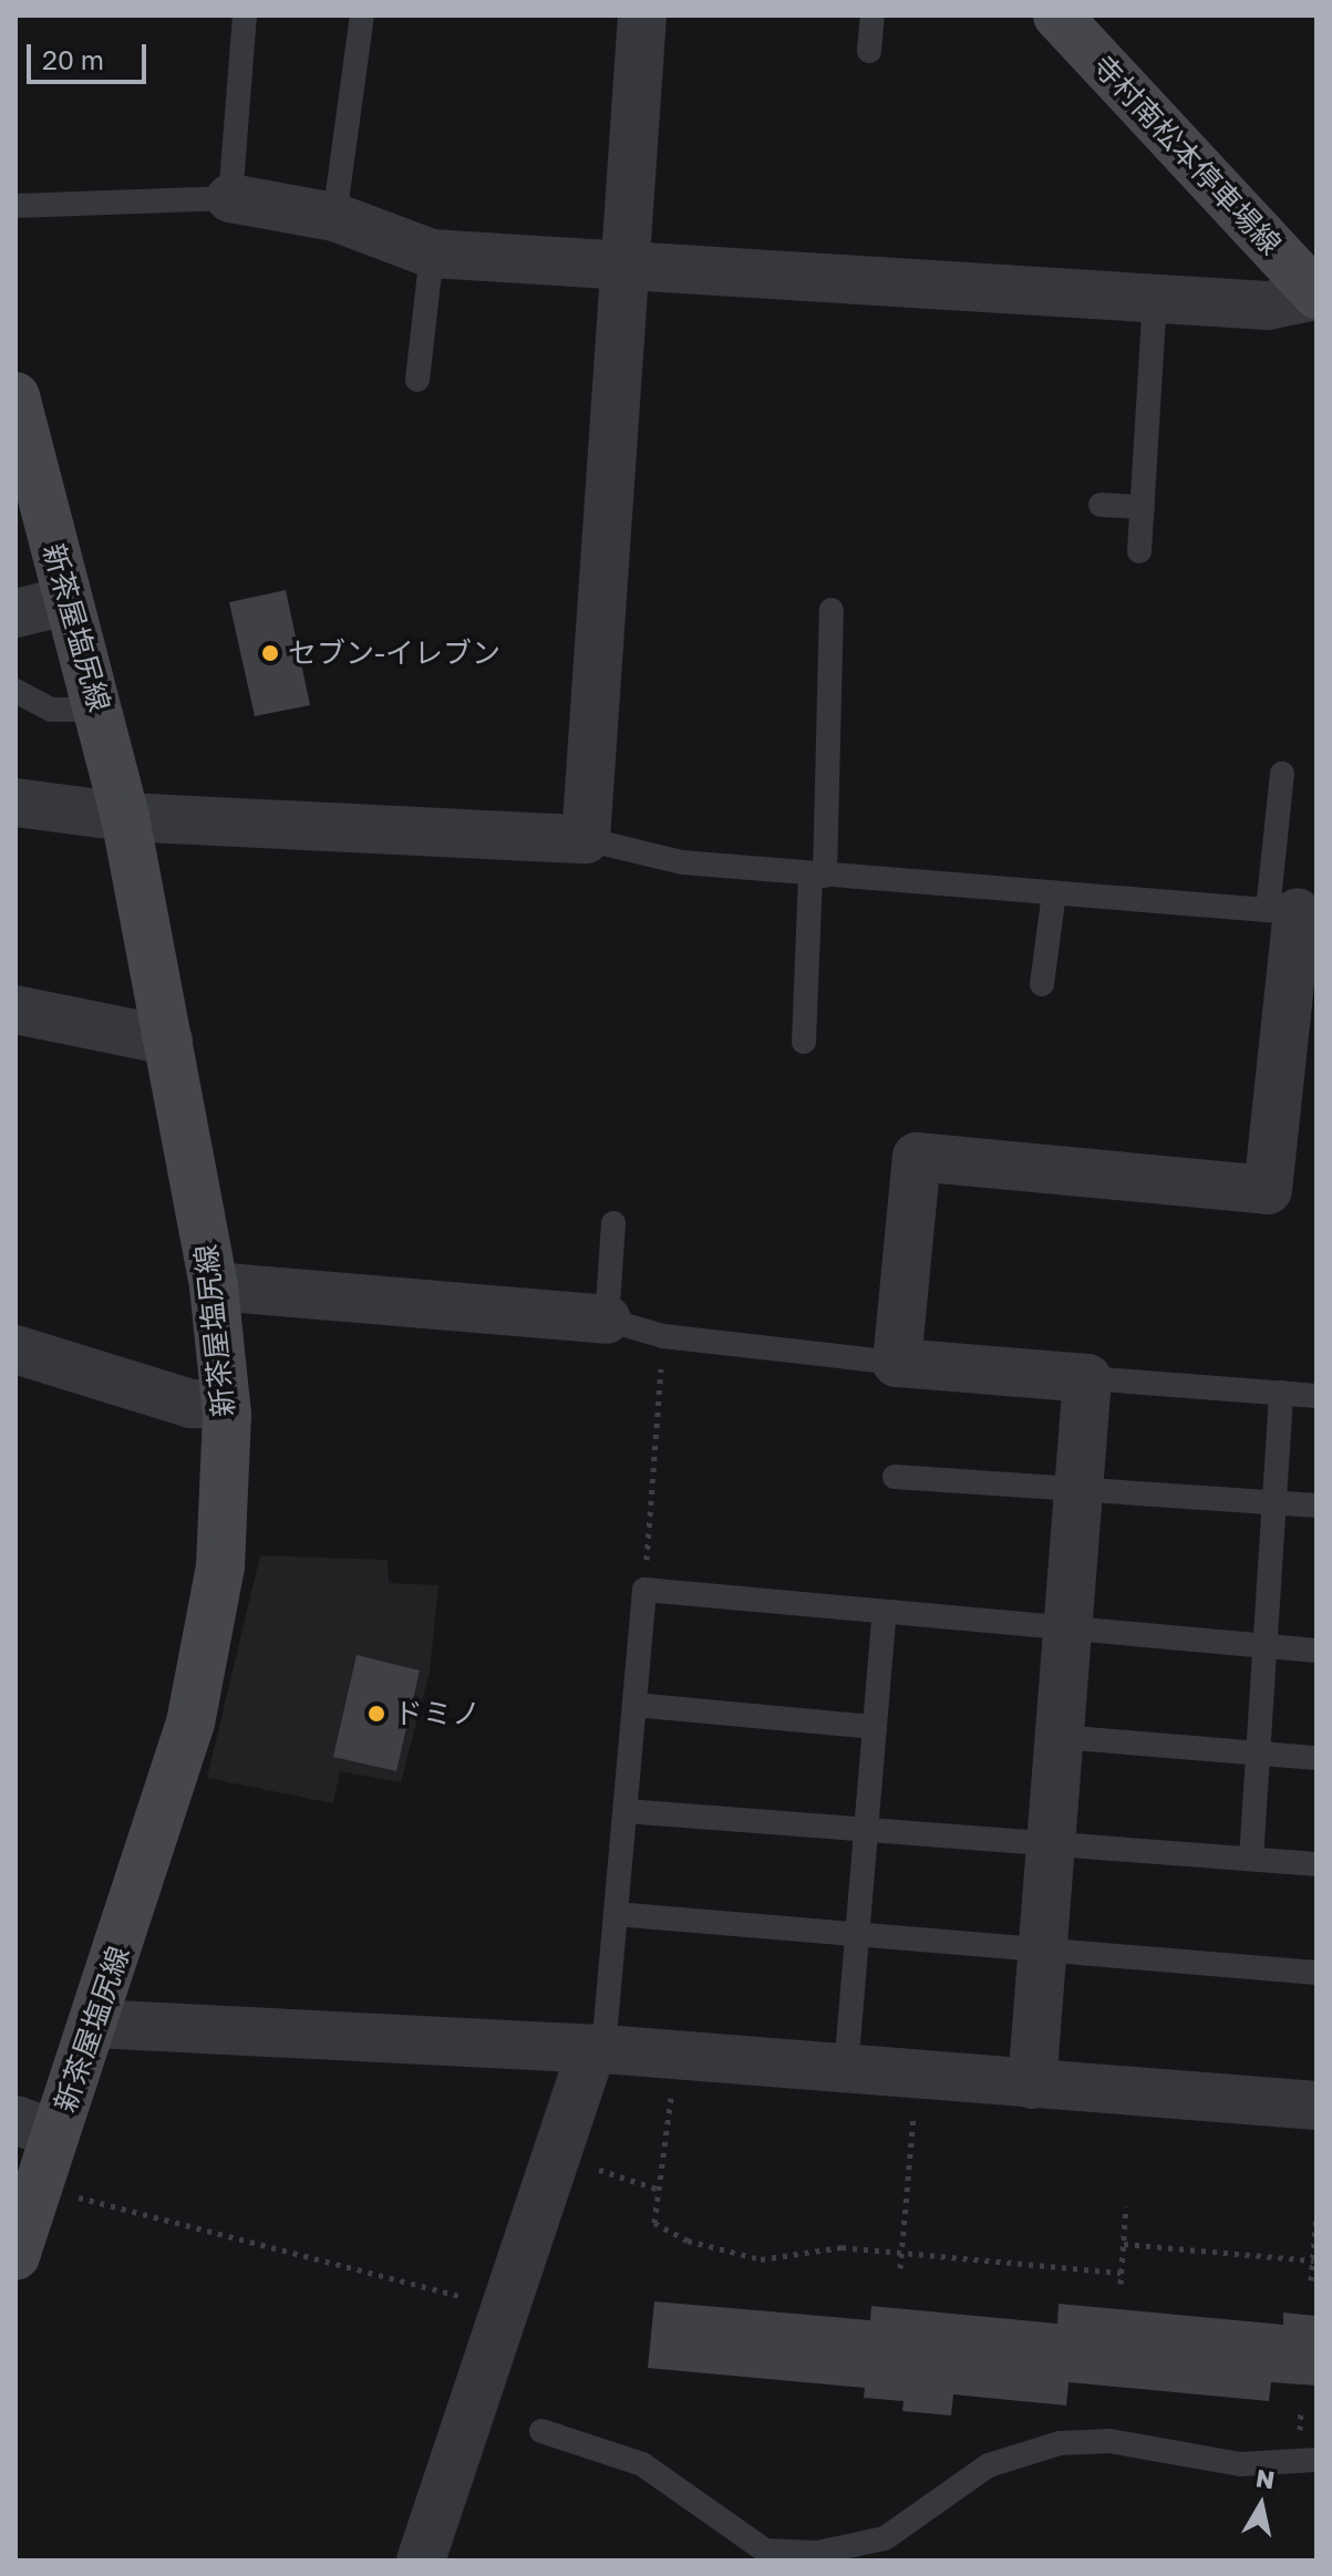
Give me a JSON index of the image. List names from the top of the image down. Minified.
{"streets":{"main road":["寺村南松本停車場線","新茶屋塩尻線"]},"places":["セブン-イレブン","ドミノ"],"scale_bar":"20 m","north":"top"}
